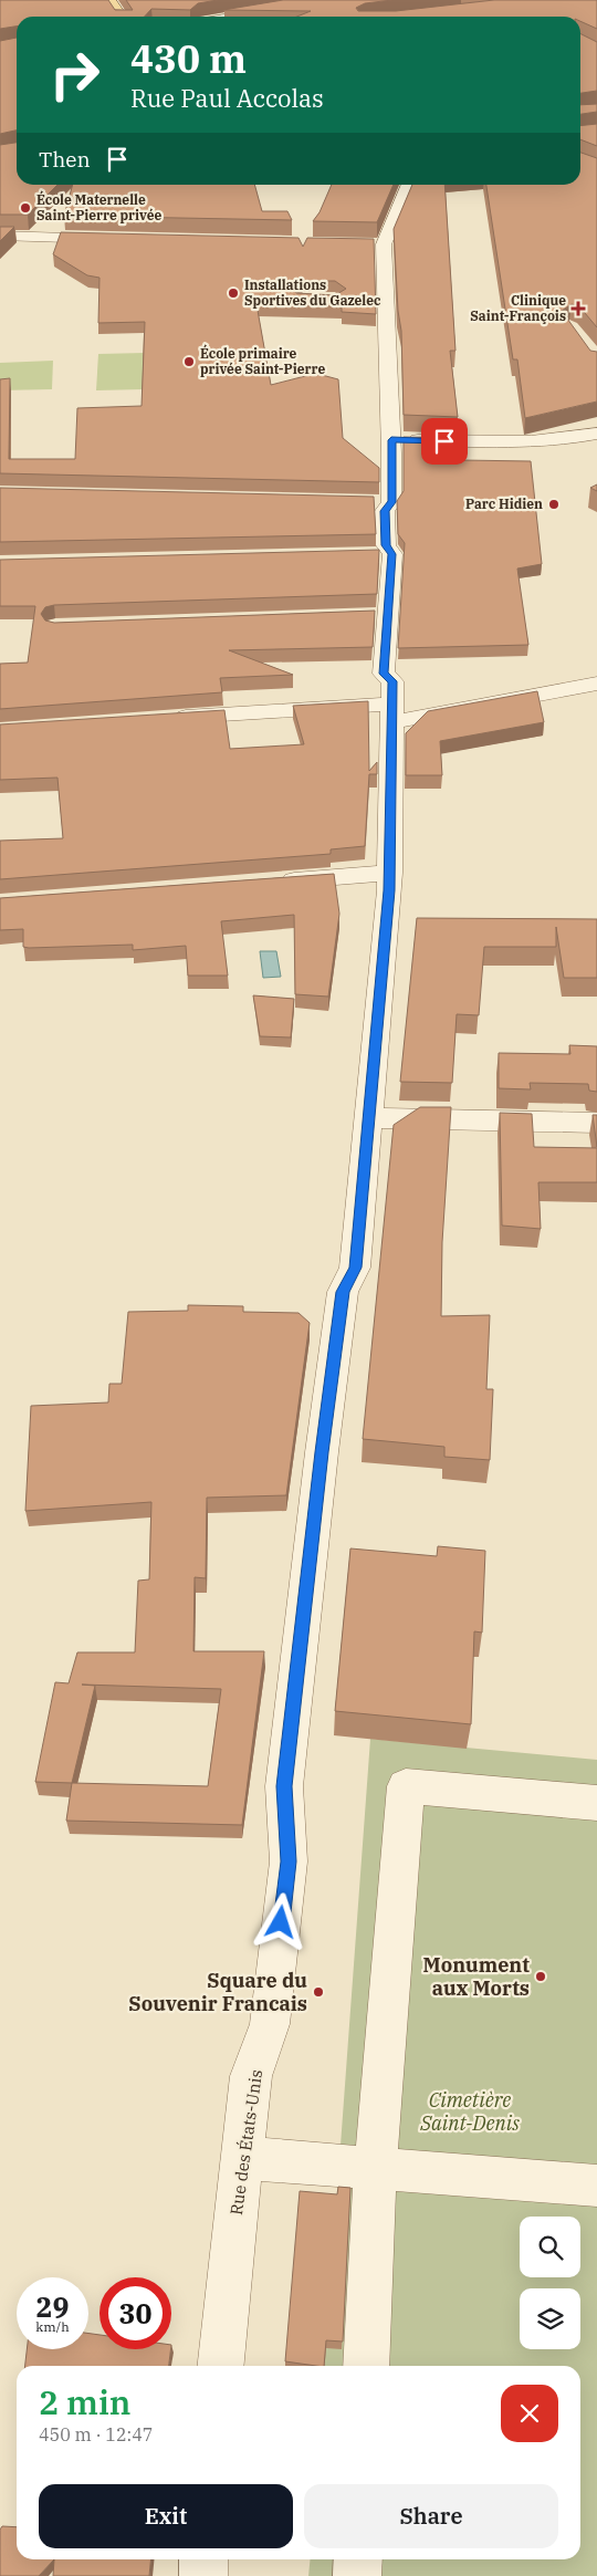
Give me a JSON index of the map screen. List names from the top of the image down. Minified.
{"streets":{"street":["Rue des États-Unis"]},"parks":["Cimetière Saint-Denis"],"places":{"other":["École Maternelle Saint-Pierre privée","Installations Sportives du Gazelec","École primaire privée Saint-Pierre","Parc Hidien","Monument aux Morts","Square du Souvenir Francais"],"health":["Clinique Saint-François"]},"page":{"turn":["430 m","Rue Paul Accolas"],"then":"Then","speed":"29 km/h","limit":"30","heading":["2 min","450 m · 12:47"],"buttons":["Exit","Share"]}}
